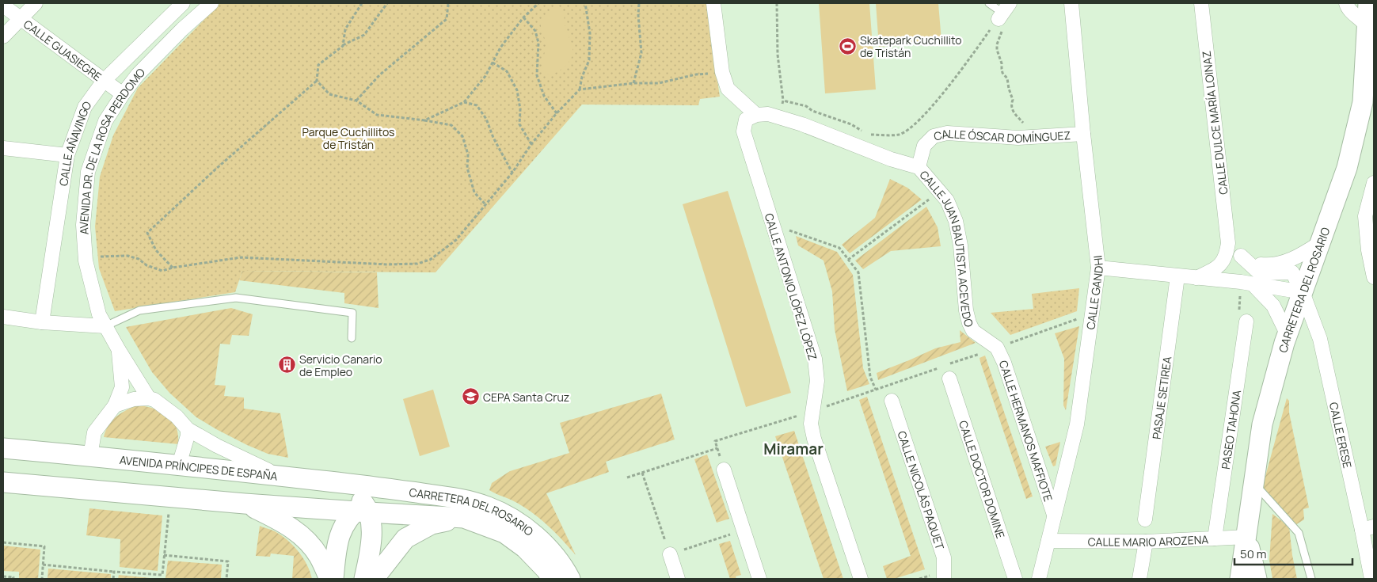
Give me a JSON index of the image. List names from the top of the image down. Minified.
{"streets":{"main road":["CARRETERA DEL ROSARIO","AVENIDA PRÍNCIPES DE ESPAÑA"],"street":["CALLE GUASIEGRE","CALLE DULCE MARÍA LOINAZ","CALLE ÓSCAR DOMÍNGUEZ","CALLE AÑAVINGO","AVENIDA DR. DE LA ROSA PERDOMO","CALLE JUAN BAUTISTA ACEVEDO","CALLE ANTONIO LÓPEZ LÓPEZ","CALLE GANDHI","PASAJE SETIREA","PASEO TAHONA","CALLE HERMANOS MAFFIOTE","CALLE ERESE","CALLE DOCTOR DOMINE","CALLE NICOLÁS PAQUET","CALLE MARIO AROZENA"]},"crossings":[["CALLE GUASIEGRE","CALLE AÑAVINGO"],["CALLE GUASIEGRE","AVENIDA DR. DE LA ROSA PERDOMO"],["CALLE ÓSCAR DOMÍNGUEZ","CALLE JUAN BAUTISTA ACEVEDO"],["CALLE ÓSCAR DOMÍNGUEZ","CALLE GANDHI"],["CALLE JUAN BAUTISTA ACEVEDO","CALLE ANTONIO LÓPEZ LÓPEZ"],["CALLE JUAN BAUTISTA ACEVEDO","CALLE HERMANOS MAFFIOTE"],["CARRETERA DEL ROSARIO","CALLE ERESE"],["CARRETERA DEL ROSARIO","AVENIDA PRÍNCIPES DE ESPAÑA"],["CARRETERA DEL ROSARIO","CALLE MARIO AROZENA"],["CALLE GANDHI","CALLE HERMANOS MAFFIOTE"],["CALLE GANDHI","CALLE MARIO AROZENA"],["PASEO TAHONA","CALLE MARIO AROZENA"]],"districts":["Miramar"],"parks":["Parque Cuchillitos de Tristán"],"places":{"sports":["Skatepark Cuchillito de Tristán"],"building":["Servicio Canario de Empleo"],"school or university":["CEPA Santa Cruz"]},"scale_bar":"50 m"}
